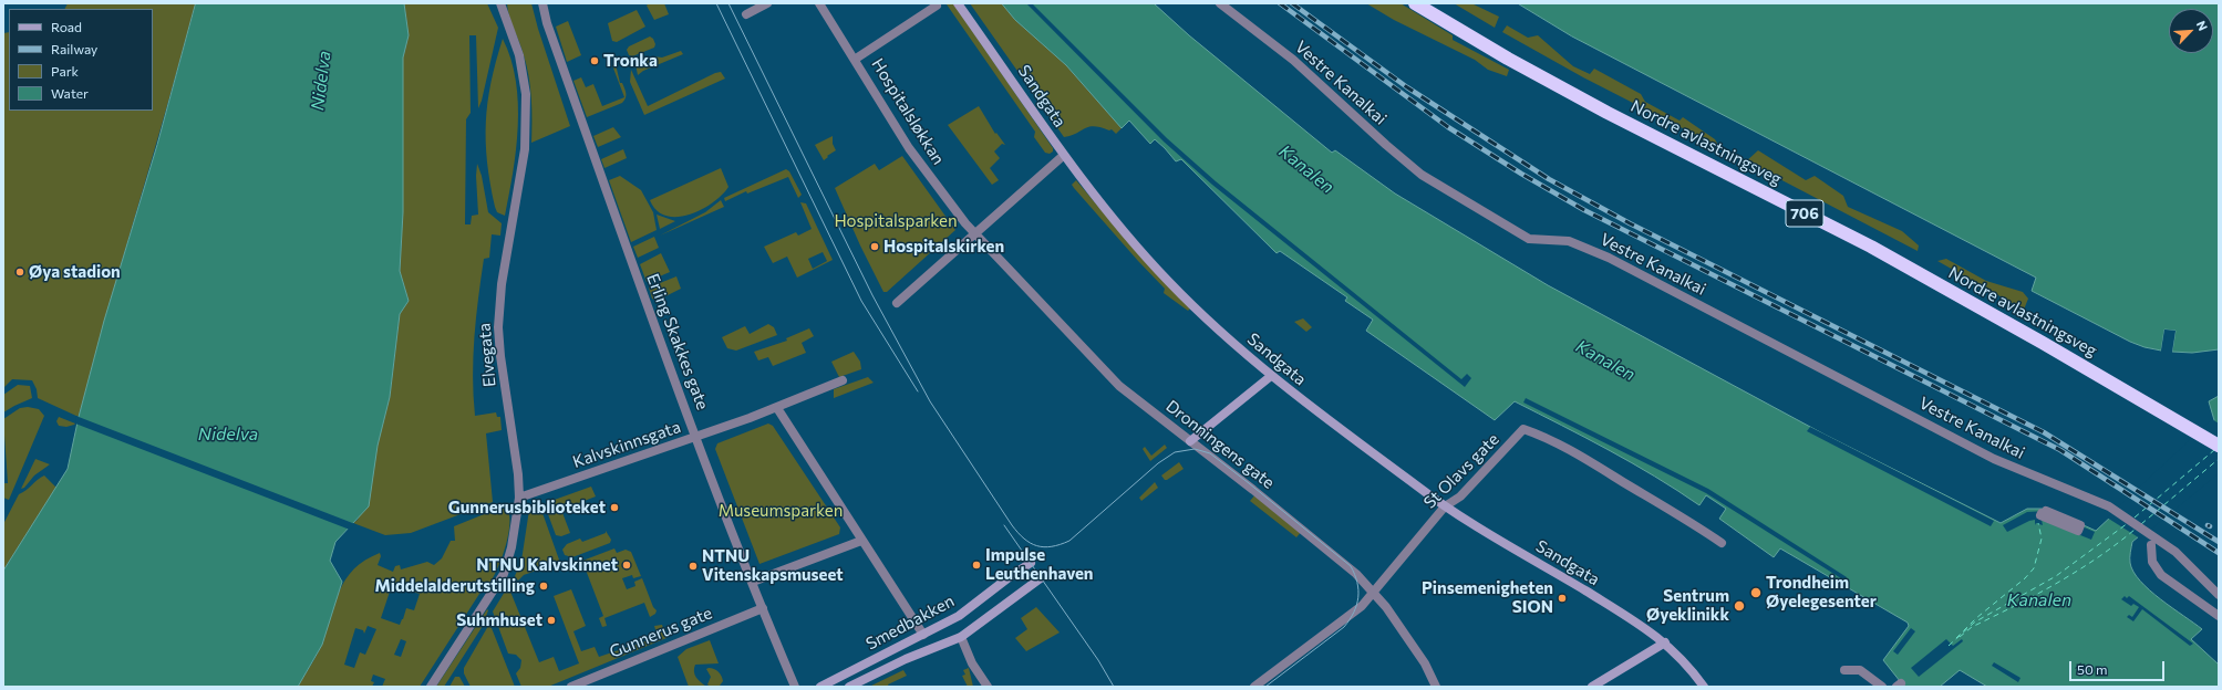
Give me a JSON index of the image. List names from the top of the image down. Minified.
{"streets":{"highway":["Nordre avlastningsveg","706"],"main road":["Sandgata","Smedbakken"],"street":["Vestre Kanalkai","Hospitalsløkkan","Erling Skakkes gate","Elvegata","Kalvskinnsgata","Dronningens gate","St Olavs gate","Gunnerus gate"]},"crossings":[["Sandgata","St Olavs gate"],["Hospitalsløkkan","Dronningens gate"],["Erling Skakkes gate","Kalvskinnsgata"],["Erling Skakkes gate","Gunnerus gate"],["Elvegata","Kalvskinnsgata"],["Dronningens gate","St Olavs gate"]],"water":["Nidelva","Kanalen"],"parks":["Hospitalsparken","Museumsparken"],"places":["Tronka","Hospitalskirken","Øya stadion","Gunnerusbiblioteket","NTNU Kalvskinnet","Impulse Leuthenhaven","NTNU Vitenskapsmuseet","Middelalderutstilling","Trondheim Øyelegesenter","Pinsemenigheten SION","Sentrum Øyeklinikk","Suhmhuset"],"legend":["Road","Railway","Park","Water"],"scale_bar":"50 m","north":"top right"}
